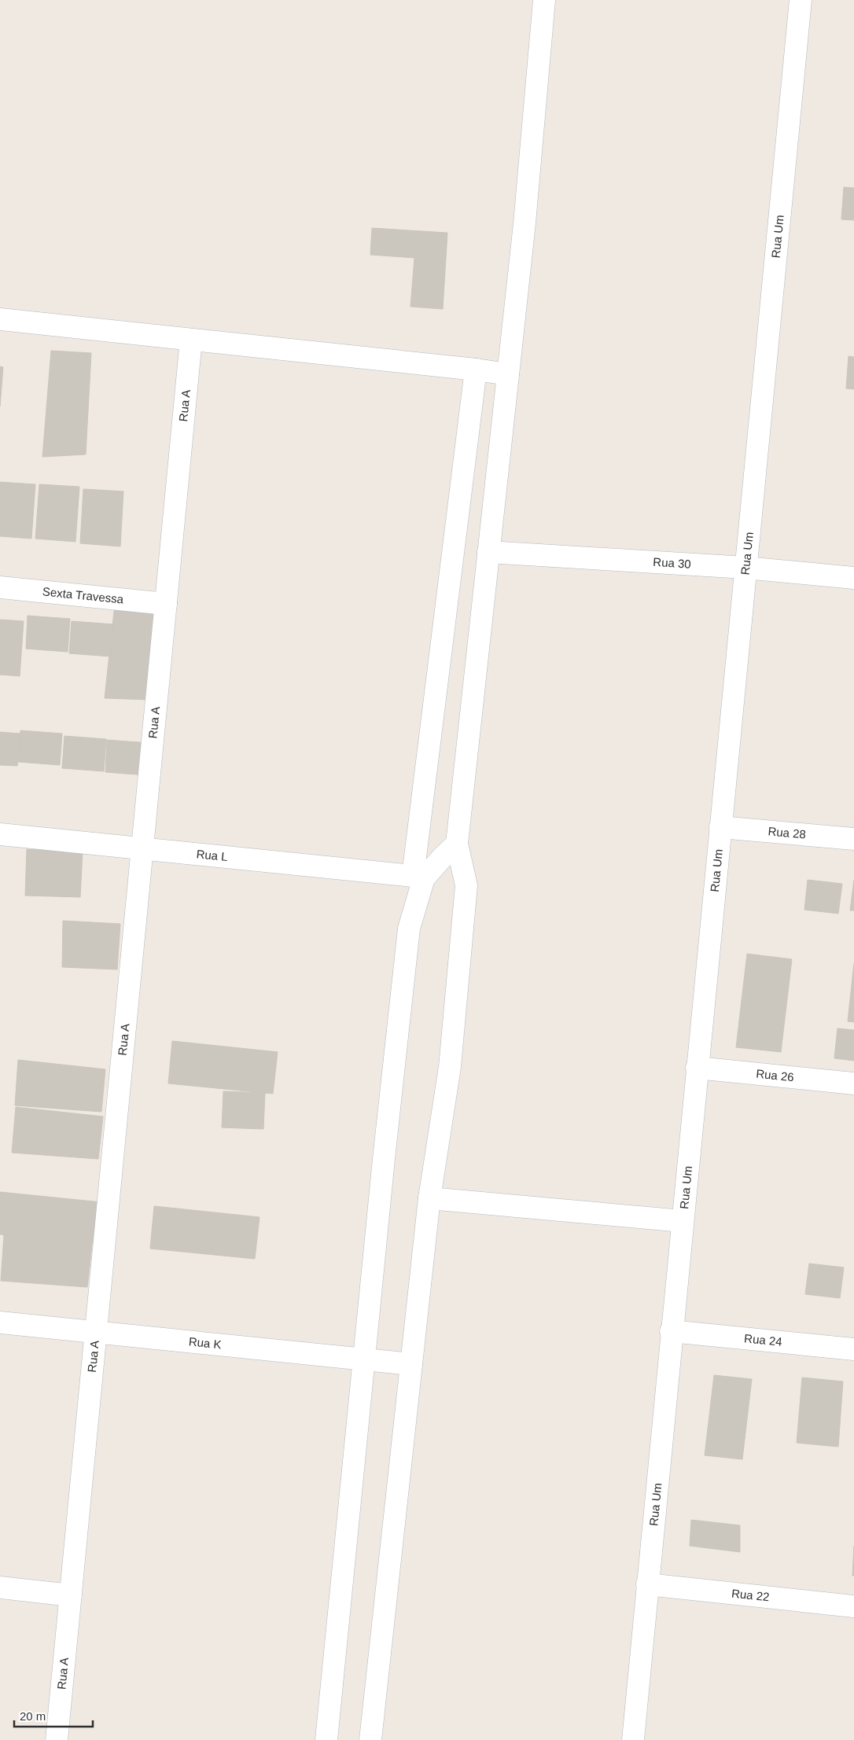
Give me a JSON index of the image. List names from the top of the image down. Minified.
{"streets":{"street":["Rua Um","Rua A","Rua 30","Sexta Travessa","Rua 28","Rua L","Rua 26","Rua 24","Rua K","Rua 22"]},"crossings":[["Rua Um","Rua 30"],["Rua Um","Rua 28"],["Rua Um","Rua 26"],["Rua Um","Rua 24"],["Rua Um","Rua 22"],["Rua A","Sexta Travessa"],["Rua A","Rua L"],["Rua A","Rua K"]],"scale_bar":"20 m"}
